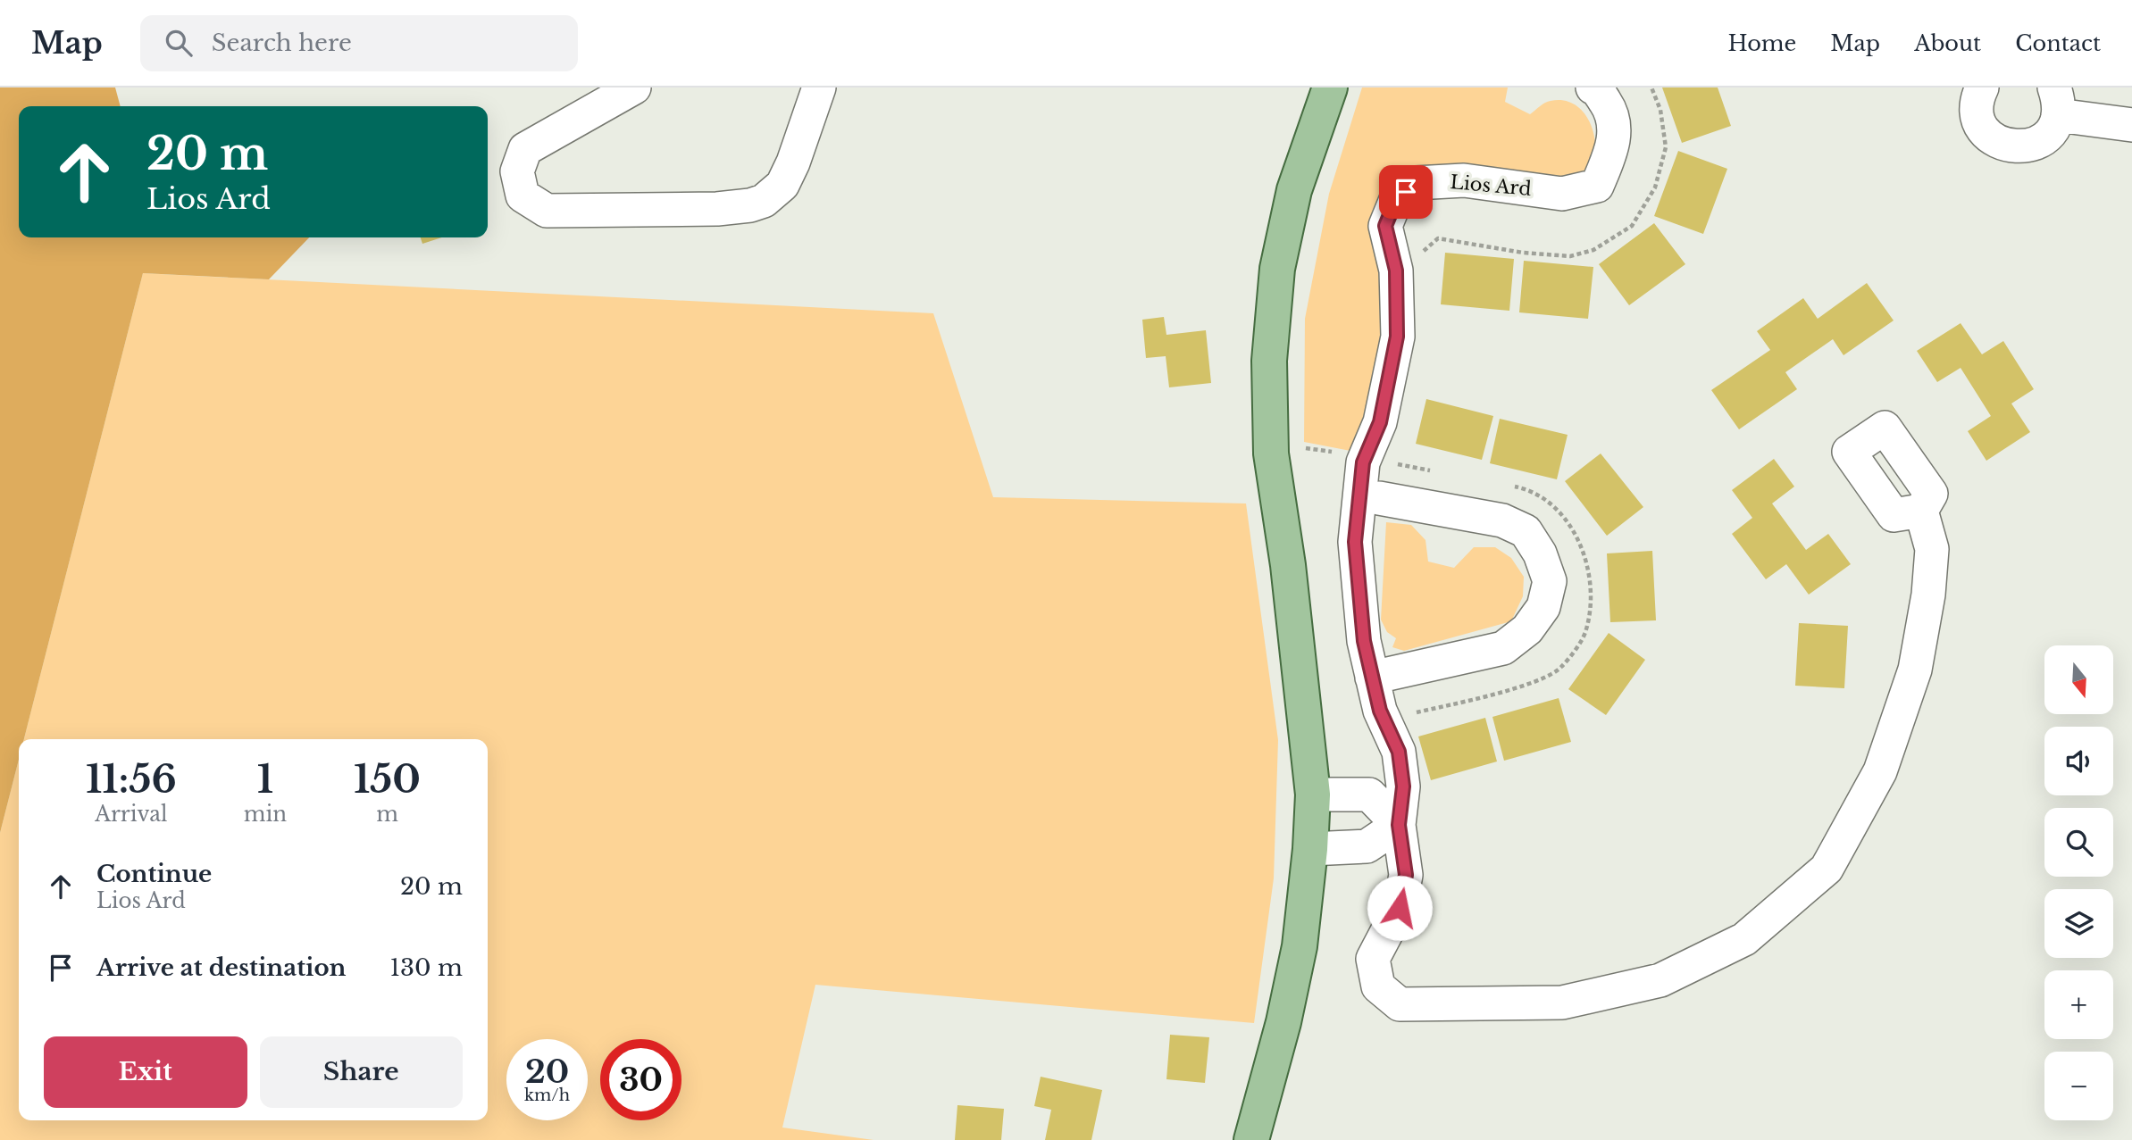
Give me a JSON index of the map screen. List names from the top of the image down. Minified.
{"streets":{"street":["Lios Ard"]},"north":"bottom","page":{"header":"Map","search":"Search here","nav":["Home","Map","About","Contact"],"turn":["20 m","Lios Ard"],"map_buttons":["+","−"],"eta":["11:56","Arrival","1","min","150","m"],"list":[{"name":"Continue","note":"Lios Ard","value":"20 m"},{"name":"Arrive at destination","value":"130 m"}],"buttons":["Exit","Share"],"speed":"20 km/h","limit":"30"}}
